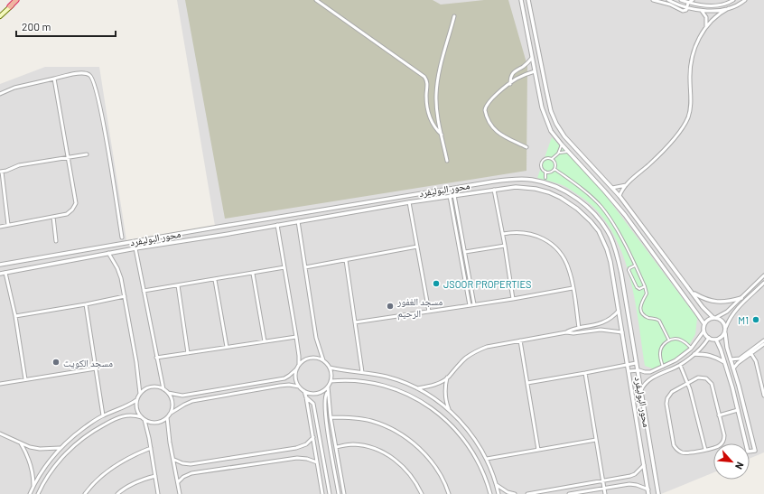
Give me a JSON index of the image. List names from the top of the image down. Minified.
{"streets":{"street":["محور البوليفرد"]},"places":["JSOOR PROPERTIES","مسجد الغفور الرحيم","M1","مسجد الكويت"],"scale_bar":"200 m","north":"bottom right"}
